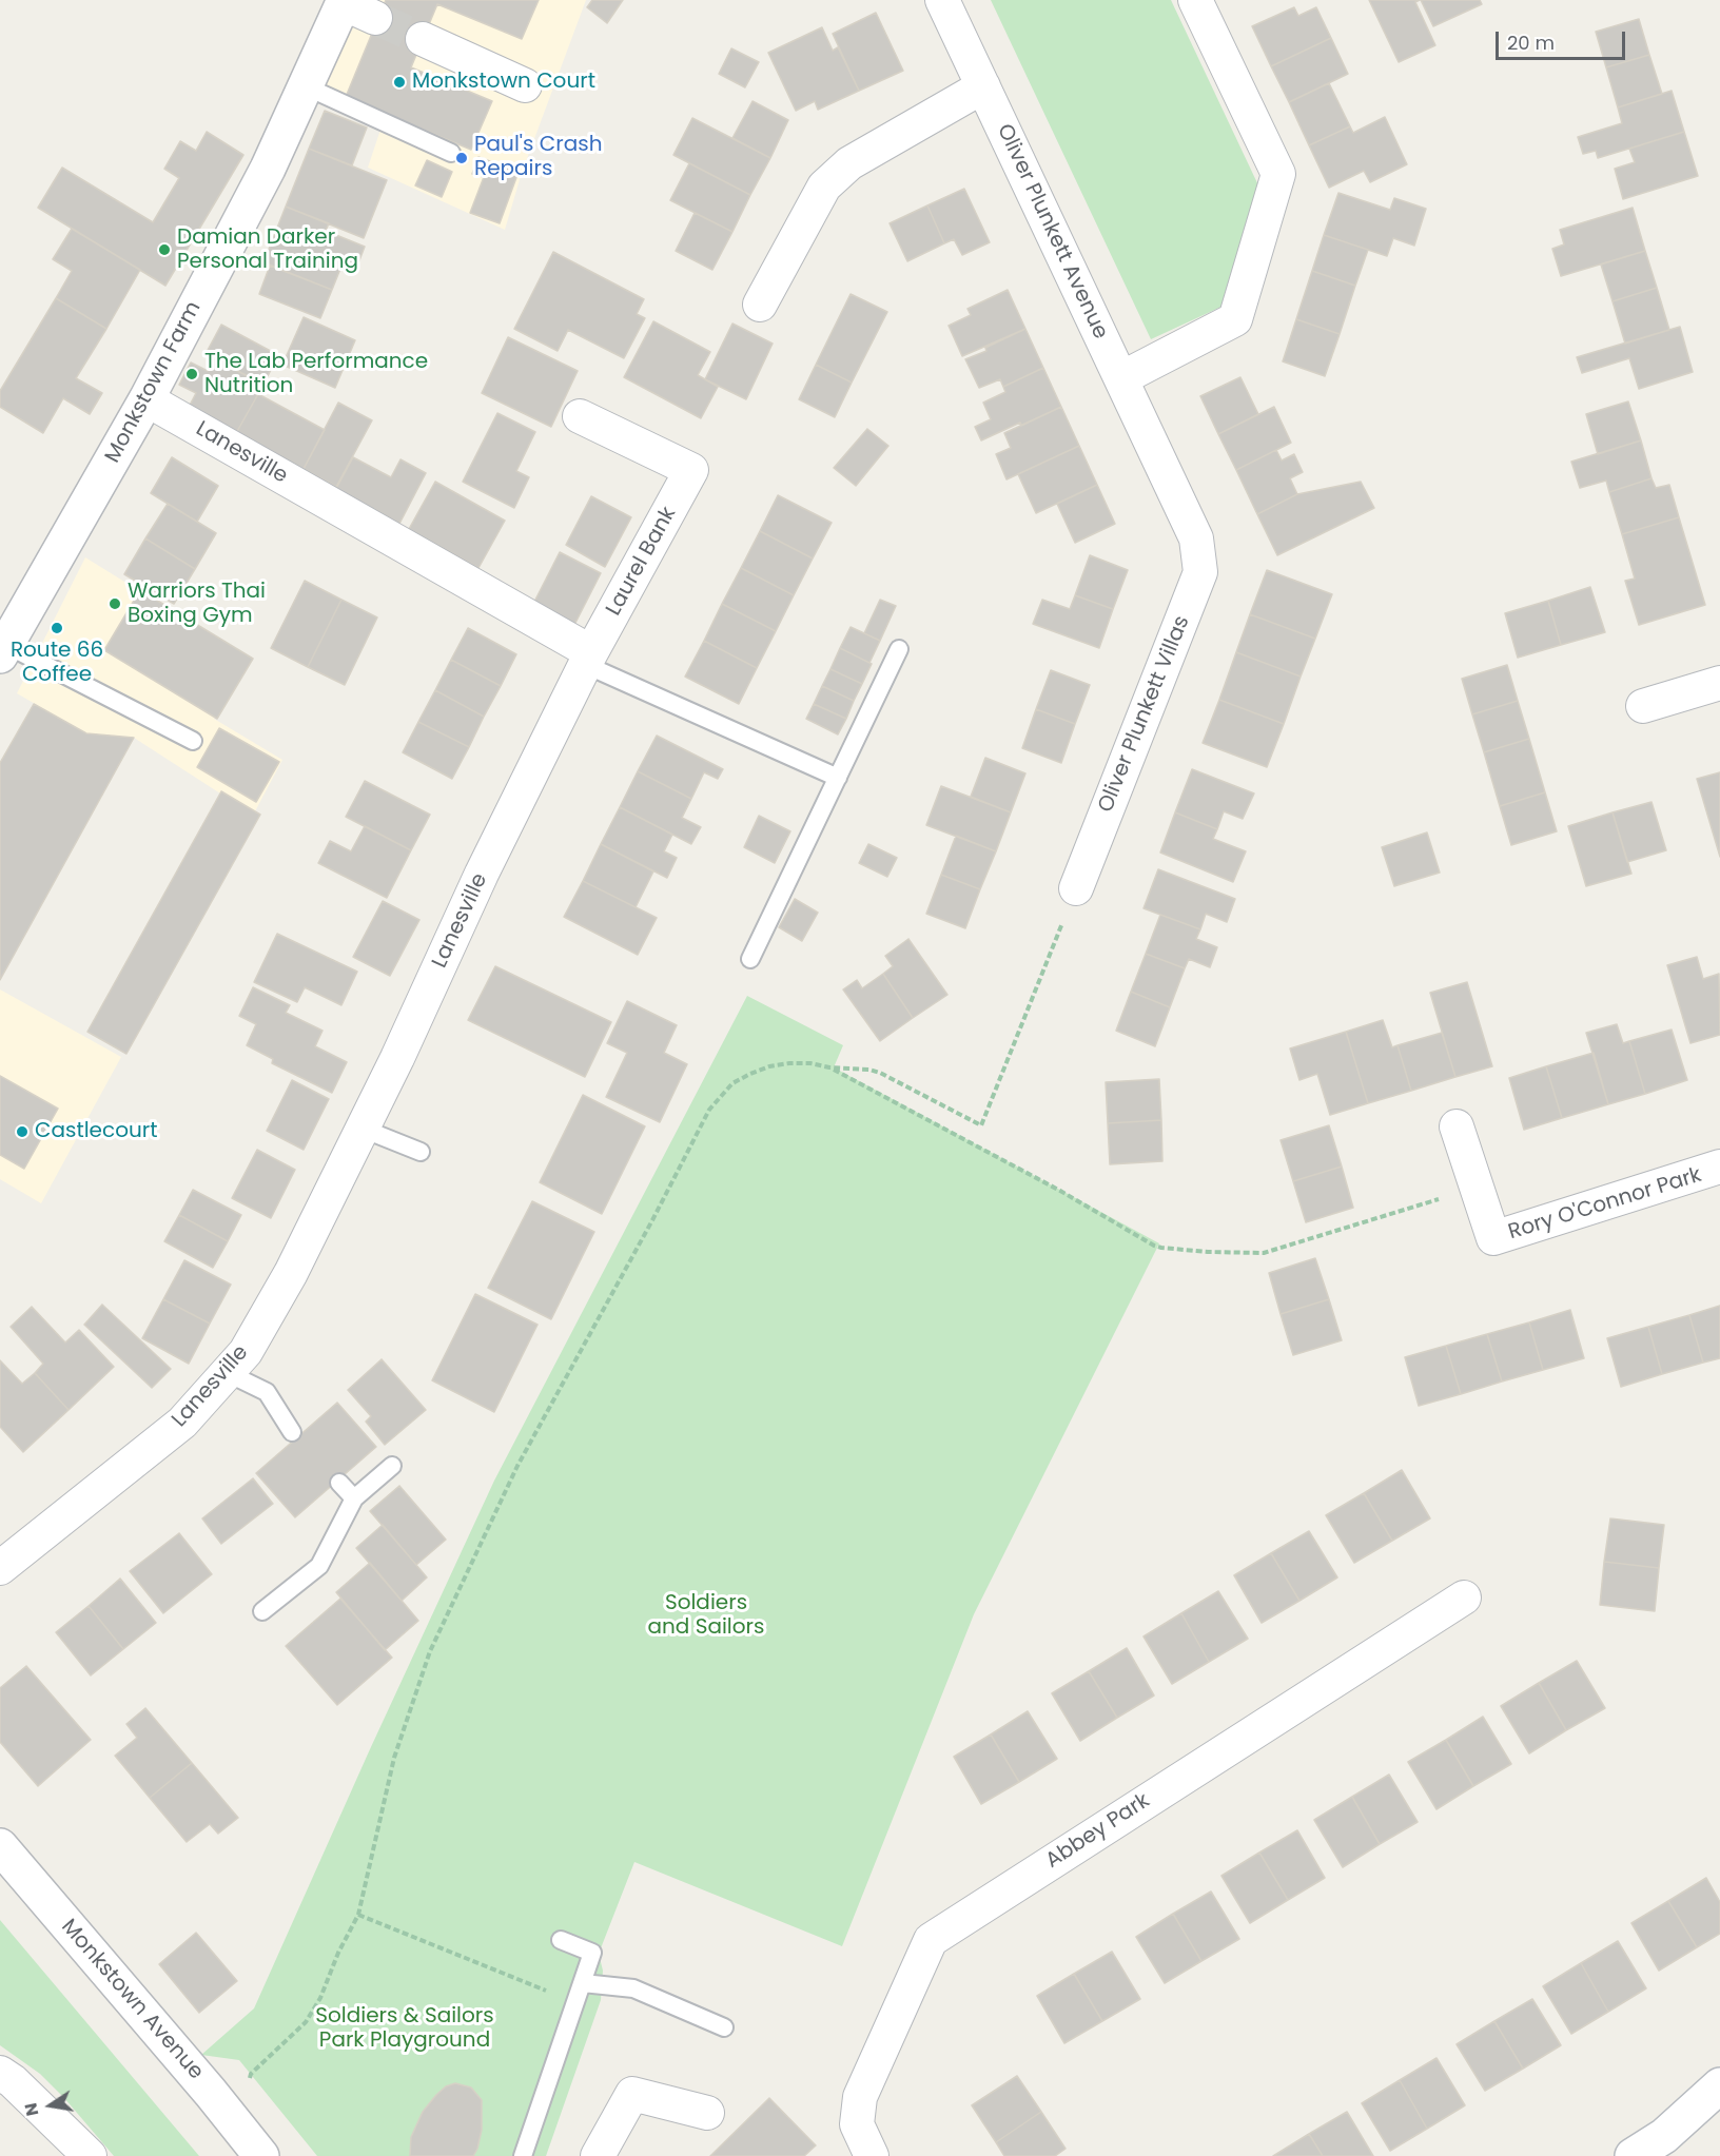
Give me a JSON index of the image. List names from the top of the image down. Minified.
{"streets":{"street":["Oliver Plunkett Avenue","Monkstown Farm","Lanesville","Laurel Bank","Oliver Plunkett Villas","Rory O'Connor Park","Abbey Park","Monkstown Avenue"]},"crossings":[["Oliver Plunkett Avenue","Oliver Plunkett Villas"],["Monkstown Farm","Lanesville"],["Lanesville","Laurel Bank"]],"parks":["Soldiers and Sailors","Soldiers & Sailors Park Playground"],"places":["Monkstown Court","Paul's Crash Repairs","Damian Darker Personal Training","The Lab Performance Nutrition","Warriors Thai Boxing Gym","Route 66 Coffee","Castlecourt"],"scale_bar":"20 m","north":"left"}
